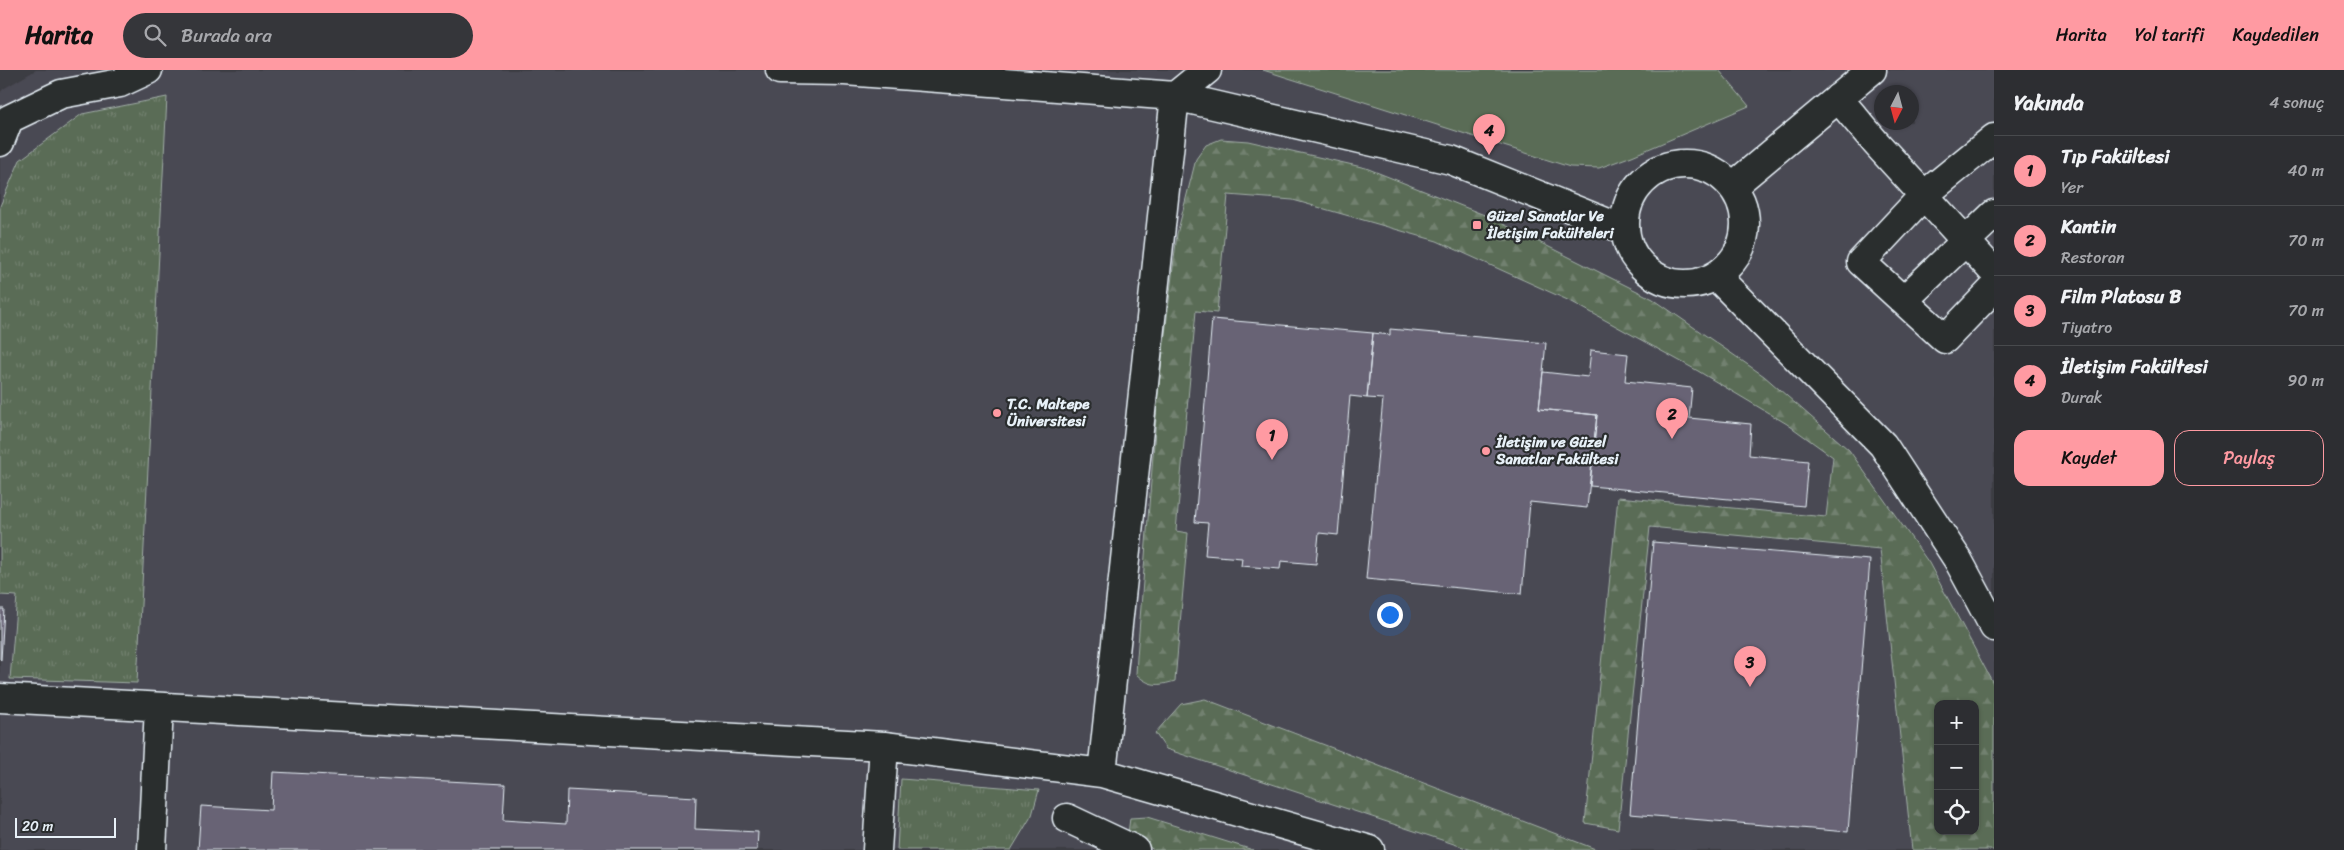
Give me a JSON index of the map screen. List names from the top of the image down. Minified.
{"places":{"transit":["Güzel Sanatlar Ve İletişim Fakülteleri"],"other":["T.C. Maltepe Üniversitesi","İletişim ve Güzel Sanatlar Fakültesi"]},"scale_bar":"20 m","north":"bottom","page":{"header":"Harita","search":"Burada ara","nav":["Harita","Yol tarifi","Kaydedilen"],"heading":["Yakında","4 sonuç"],"pins":["4","2","1","3"],"list":[{"mark":"1","name":"Tıp Fakültesi","note":"Yer","value":"40 m"},{"mark":"2","name":"Kantin","note":"Restoran","value":"70 m"},{"mark":"3","name":"Film Platosu B","note":"Tiyatro","value":"70 m"},{"mark":"4","name":"İletişim Fakültesi","note":"Durak","value":"90 m"}],"buttons":["Kaydet","Paylaş"],"map_buttons":["+","−"],"scale":"20 m"}}
